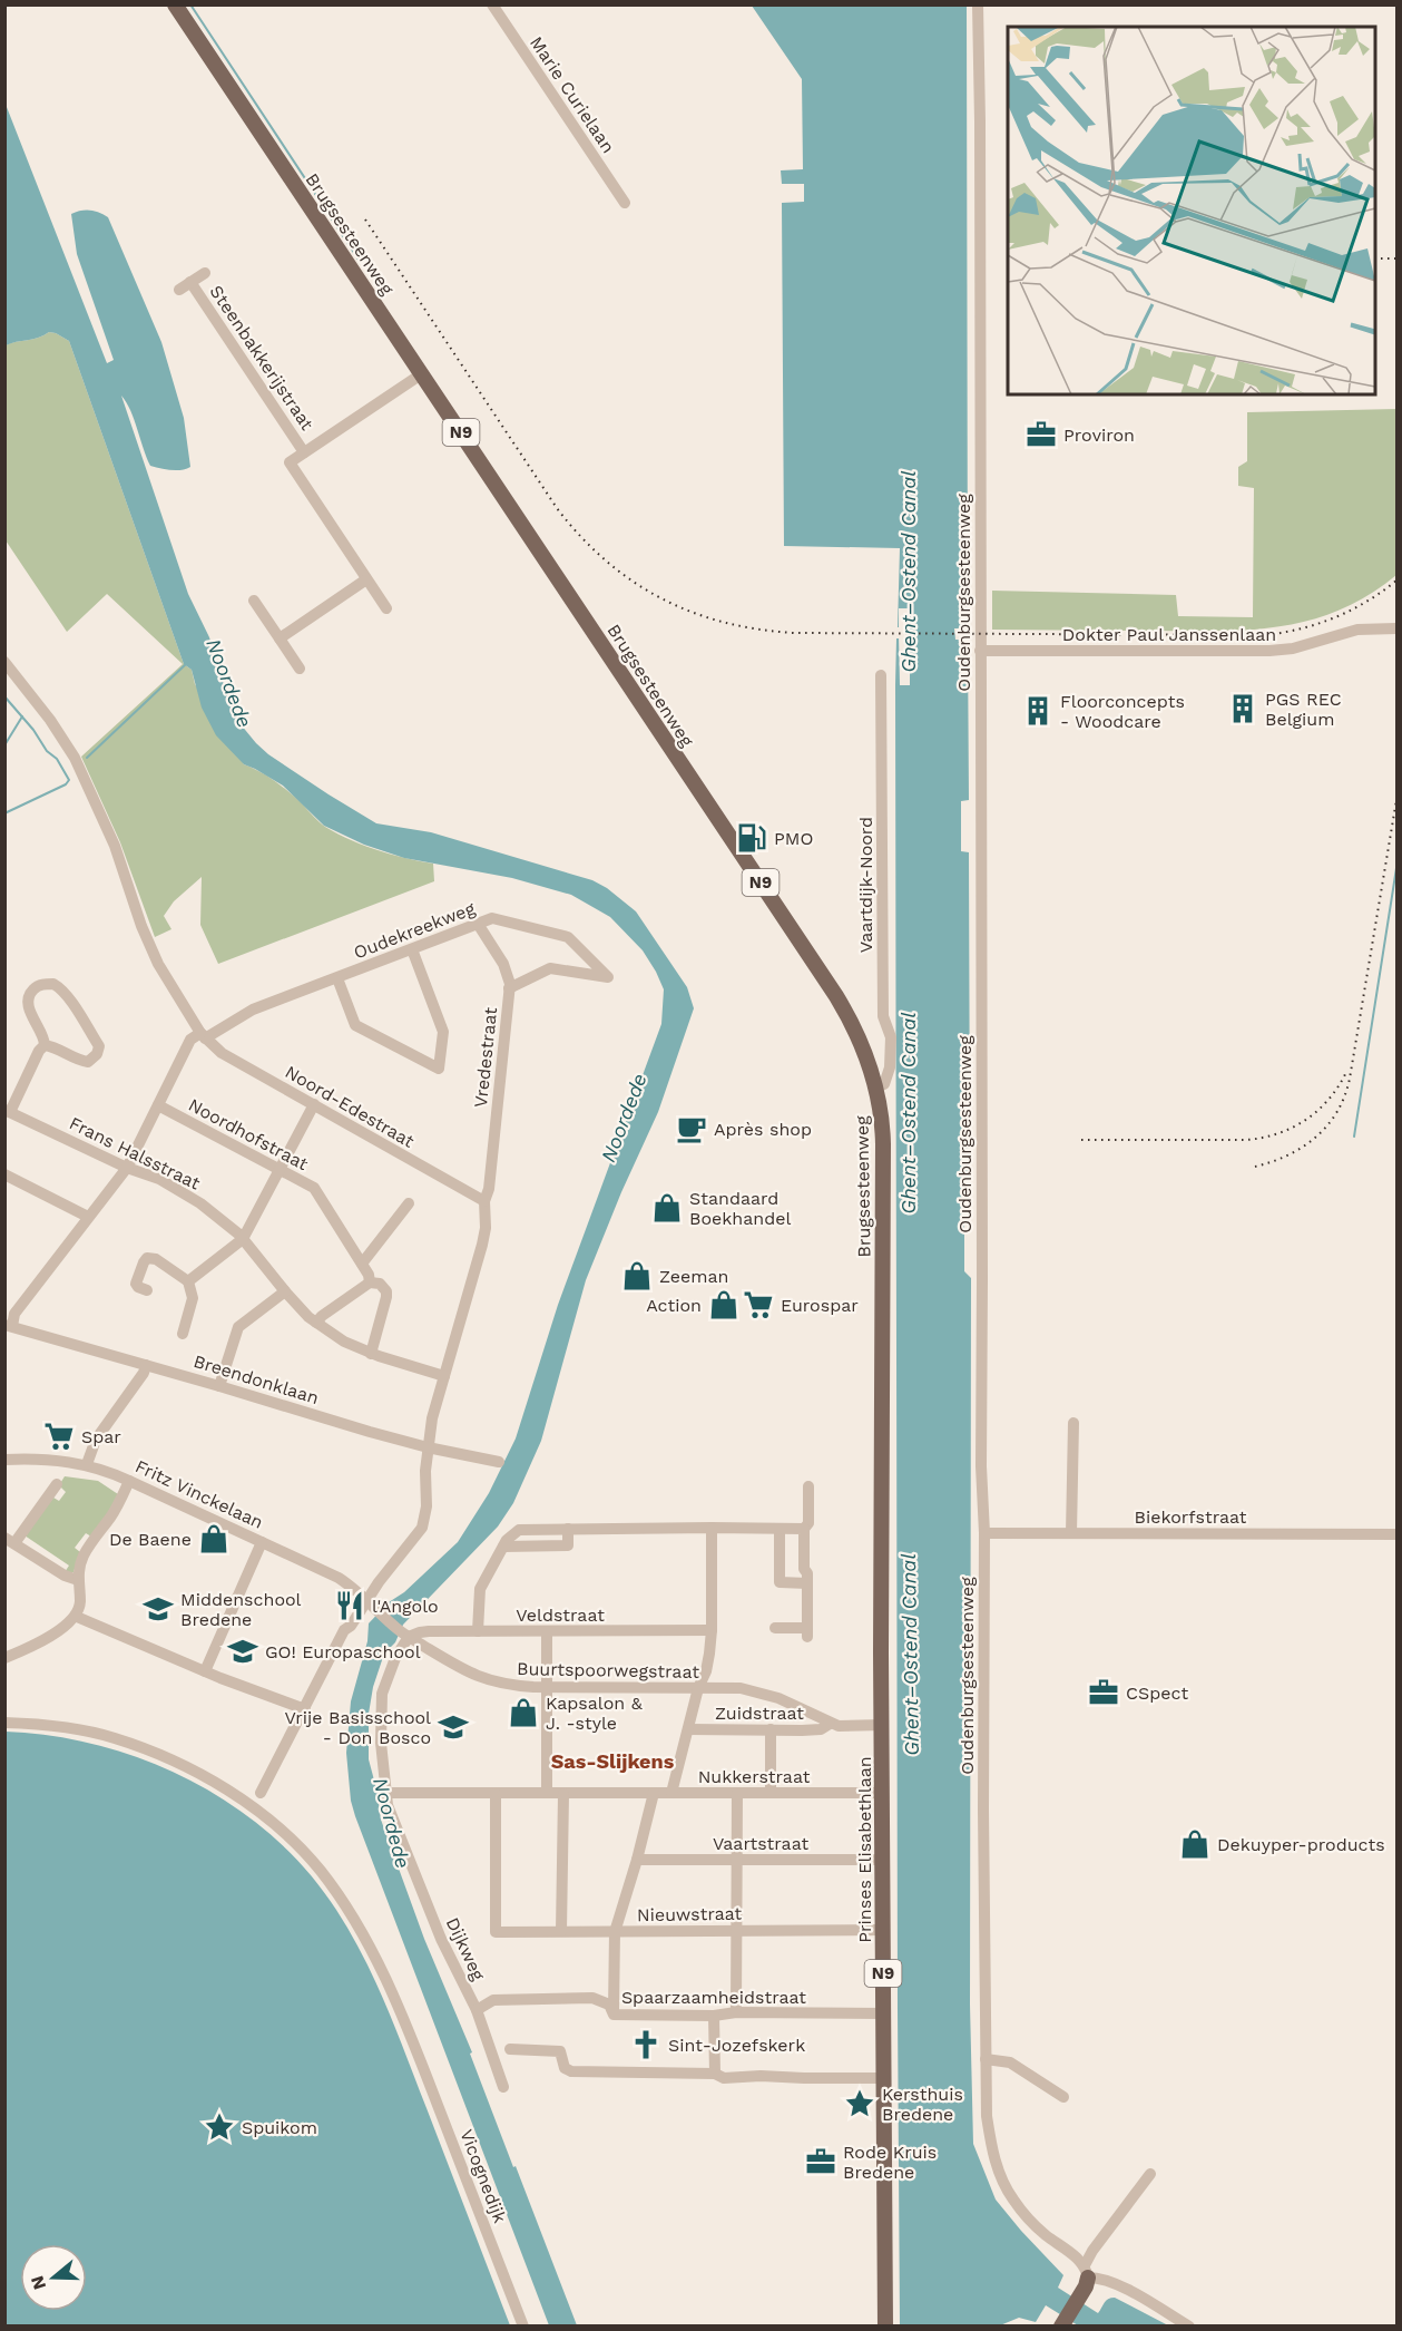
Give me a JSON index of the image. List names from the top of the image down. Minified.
{"streets":{"main road":["Brugsesteenweg","N9","Prinses Elisabethlaan"],"street":["Marie Curielaan","Steenbakkerijstraat","Oudenburgsesteenweg","Dokter Paul Janssenlaan","Vaartdijk-Noord","Oudekreekweg","Vredestraat","Noord-Edestraat","Noordhofstraat","Frans Halsstraat","Breendonklaan","Fritz Vinckelaan","Biekorfstraat","Veldstraat","Buurtspoorwegstraat","Zuidstraat","Nukkerstraat","Vaartstraat","Nieuwstraat","Dijkweg","Spaarzaamheidstraat","Vicognedijk"]},"crossings":[["Brugsesteenweg","Steenbakkerijstraat"],["Brugsesteenweg","Vaartdijk-Noord"],["Brugsesteenweg","Prinses Elisabethlaan"],["Oudenburgsesteenweg","Dokter Paul Janssenlaan"],["Oudenburgsesteenweg","Biekorfstraat"],["Oudekreekweg","Vredestraat"],["Oudekreekweg","Noord-Edestraat"],["Vredestraat","Noord-Edestraat"],["Noordhofstraat","Frans Halsstraat"],["Fritz Vinckelaan","Buurtspoorwegstraat"],["Veldstraat","Buurtspoorwegstraat"],["Buurtspoorwegstraat","Zuidstraat"],["Nukkerstraat","Prinses Elisabethlaan"],["Nukkerstraat","Nieuwstraat"],["Nukkerstraat","Dijkweg"],["Vaartstraat","Prinses Elisabethlaan"],["Prinses Elisabethlaan","Nieuwstraat"],["Prinses Elisabethlaan","Spaarzaamheidstraat"],["Dijkweg","Spaarzaamheidstraat"]],"districts":["Sas-Slijkens"],"water":["Ghent–Ostend Canal","Noordede"],"places":{"office":["Proviron","CSpect","Rode Kruis Bredene"],"building":["PGS REC Belgium","Floorconcepts - Woodcare"],"fuel station":["PMO"],"cafe":["Après shop"],"shop":["Standaard Boekhandel","Zeeman","Action","De Baene","Kapsalon & J. -style","Dekuyper-products"],"supermarket":["Eurospar","Spar"],"restaurant":["l'Angolo"],"school or university":["Middenschool Bredene","GO! Europaschool","Vrije Basisschool - Don Bosco"],"church":["Sint-Jozefskerk"],"place":["Kersthuis Bredene","Spuikom"]},"north":"left"}
